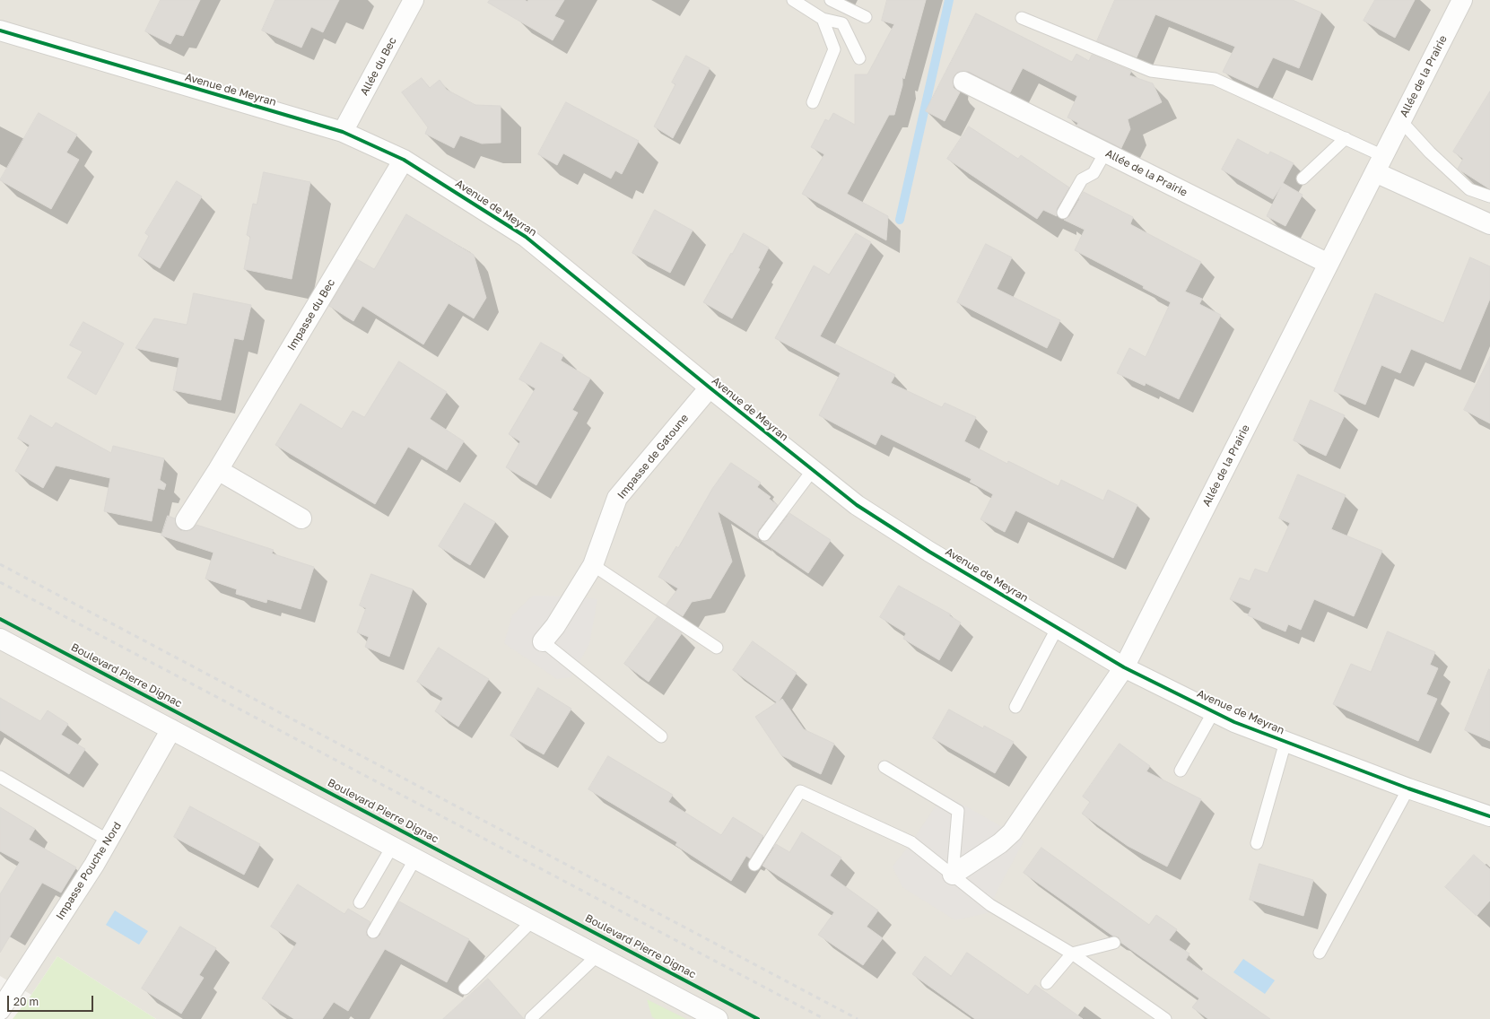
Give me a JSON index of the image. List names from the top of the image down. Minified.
{"streets":{"street":["Allée du Bec","Allée de la Prairie","Avenue de Meyran","Impasse du Bec","Impasse de Gatoune","Impasse Pouche Nord"],"cycle path":["Boulevard Pierre Dignac"]},"crossings":[["Allée du Bec","Avenue de Meyran"],["Allée de la Prairie","Avenue de Meyran"],["Avenue de Meyran","Impasse du Bec"],["Avenue de Meyran","Impasse de Gatoune"]],"scale_bar":"20 m"}
